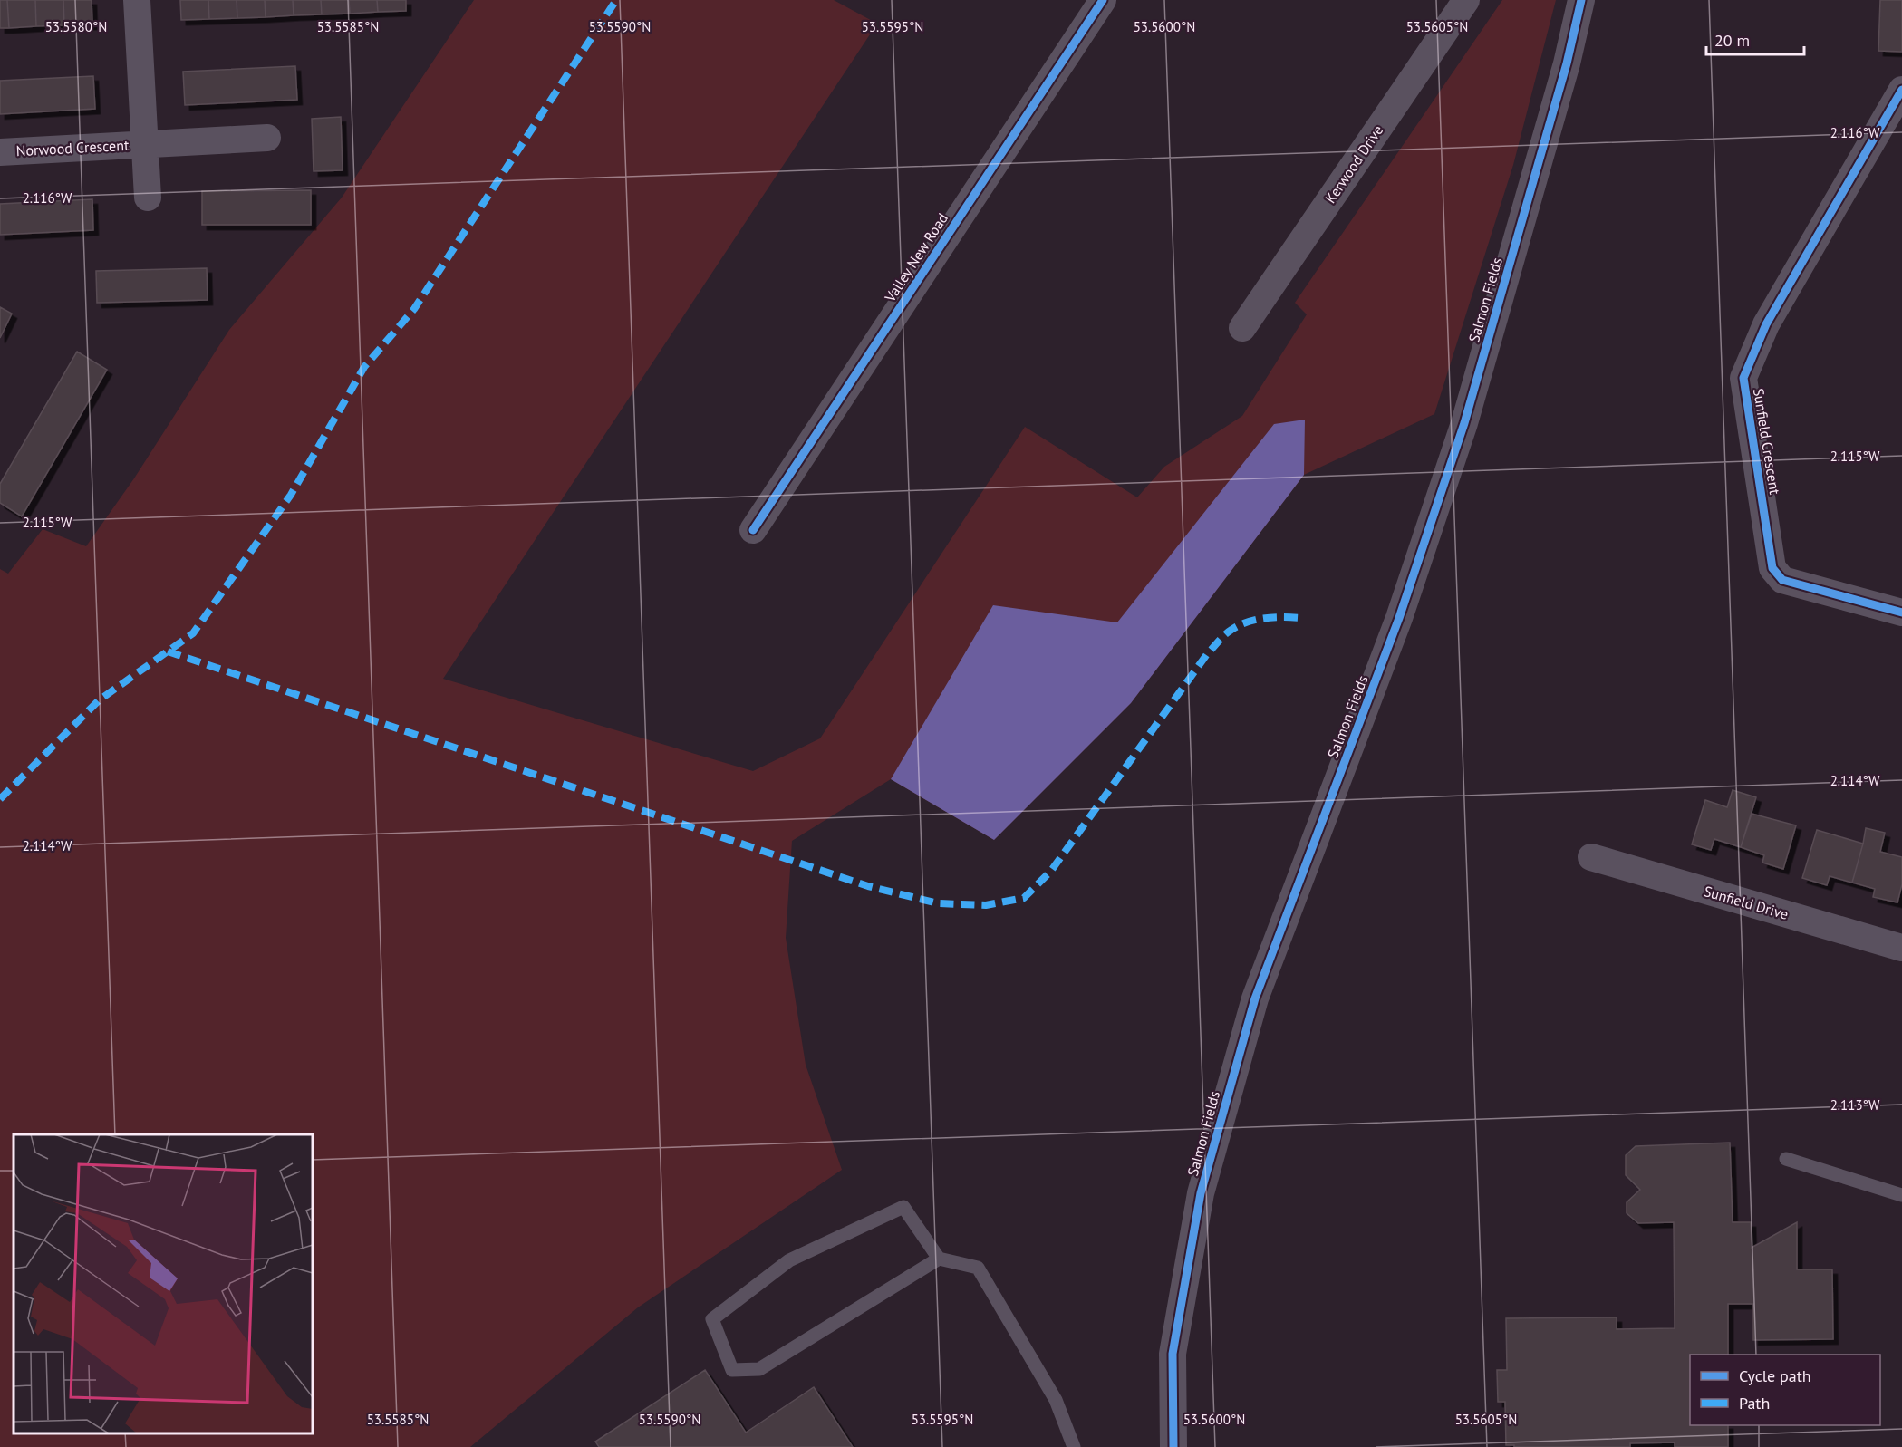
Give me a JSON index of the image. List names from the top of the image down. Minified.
{"streets":{"street":["Norwood Crescent","Kerwood Drive","Valley New Road","Salmon Fields","Sunfield Crescent","Sunfield Drive"]},"legend":["Cycle path","Path"],"scale_bar":"20 m","coordinates":["53.5580°N","53.5585°N","53.5590°N","53.5595°N","53.5600°N","53.5605°N","2.116°W","2.115°W","2.114°W","2.113°W"]}
